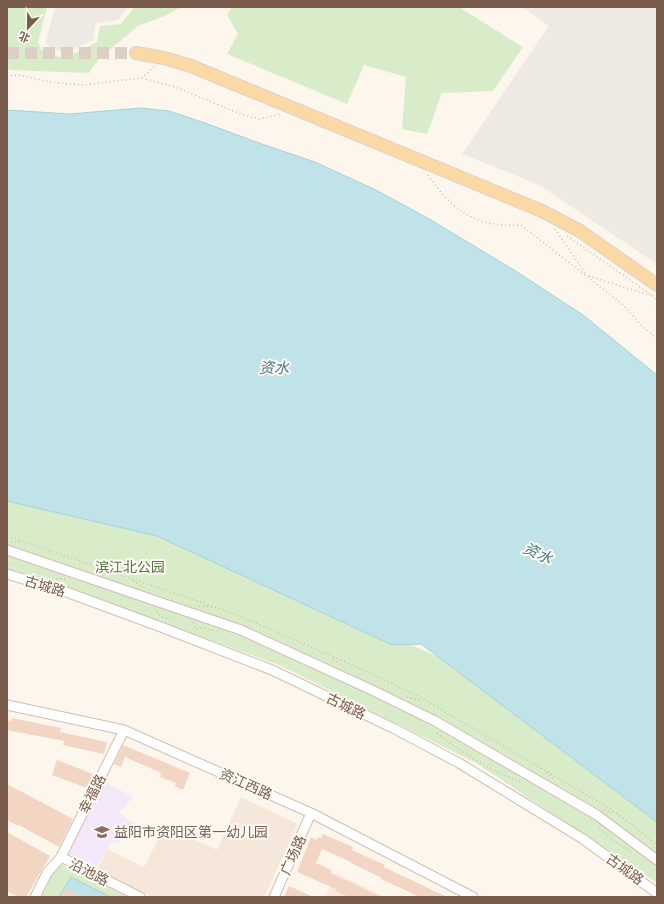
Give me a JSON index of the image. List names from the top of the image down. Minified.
{"streets":{"street":["古城路","资江西路","幸福路","广场路","沿池路"]},"crossings":[["资江西路","幸福路"],["资江西路","广场路"],["幸福路","沿池路"]],"water":["资水"],"parks":["滨江北公园"],"places":{"school or university":["益阳市资阳区第一幼儿园"]},"north":"bottom"}
